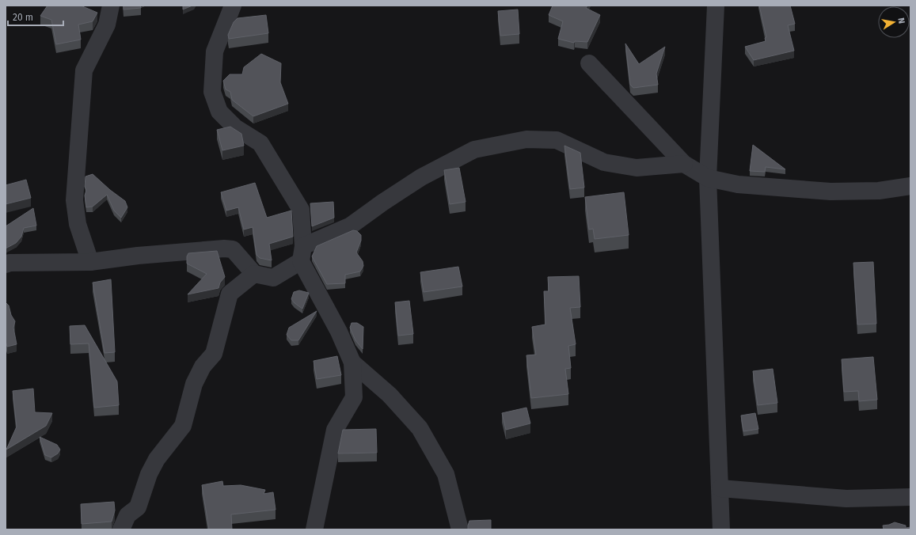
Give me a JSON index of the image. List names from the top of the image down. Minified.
{"scale_bar":"20 m","north":"right"}
